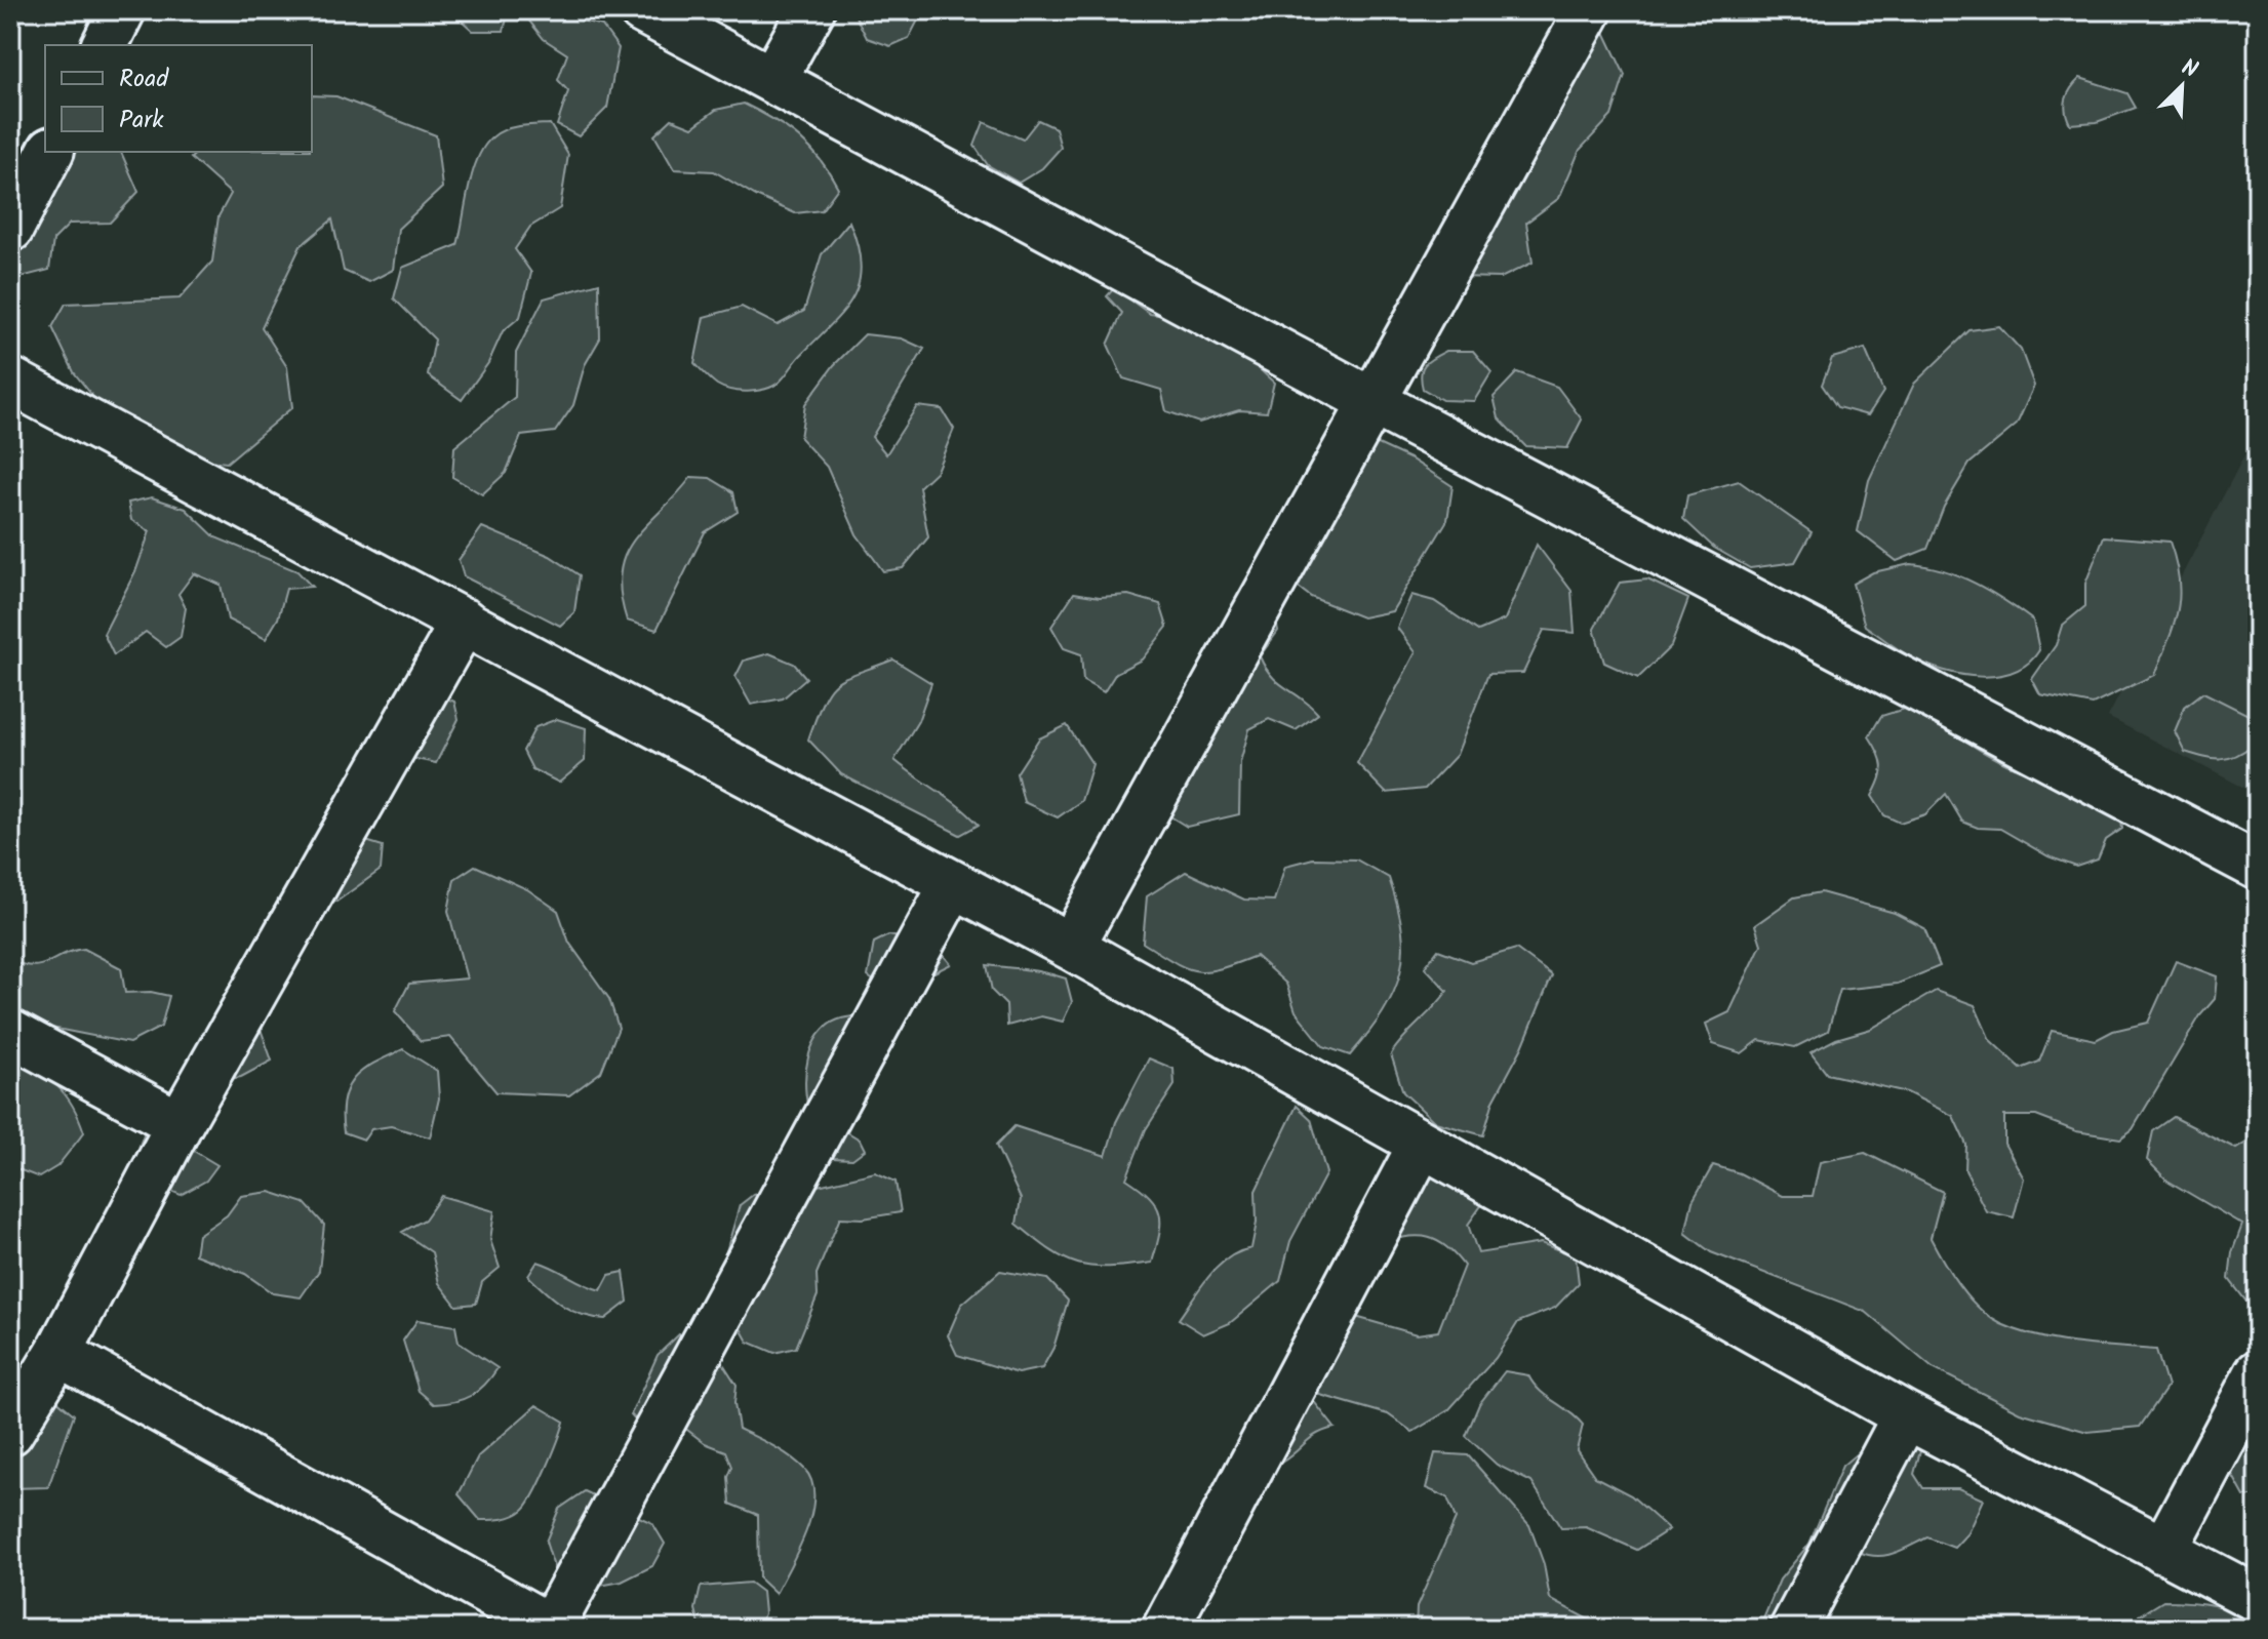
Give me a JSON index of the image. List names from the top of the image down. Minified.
{"legend":["Road","Park"],"north":"top right"}
